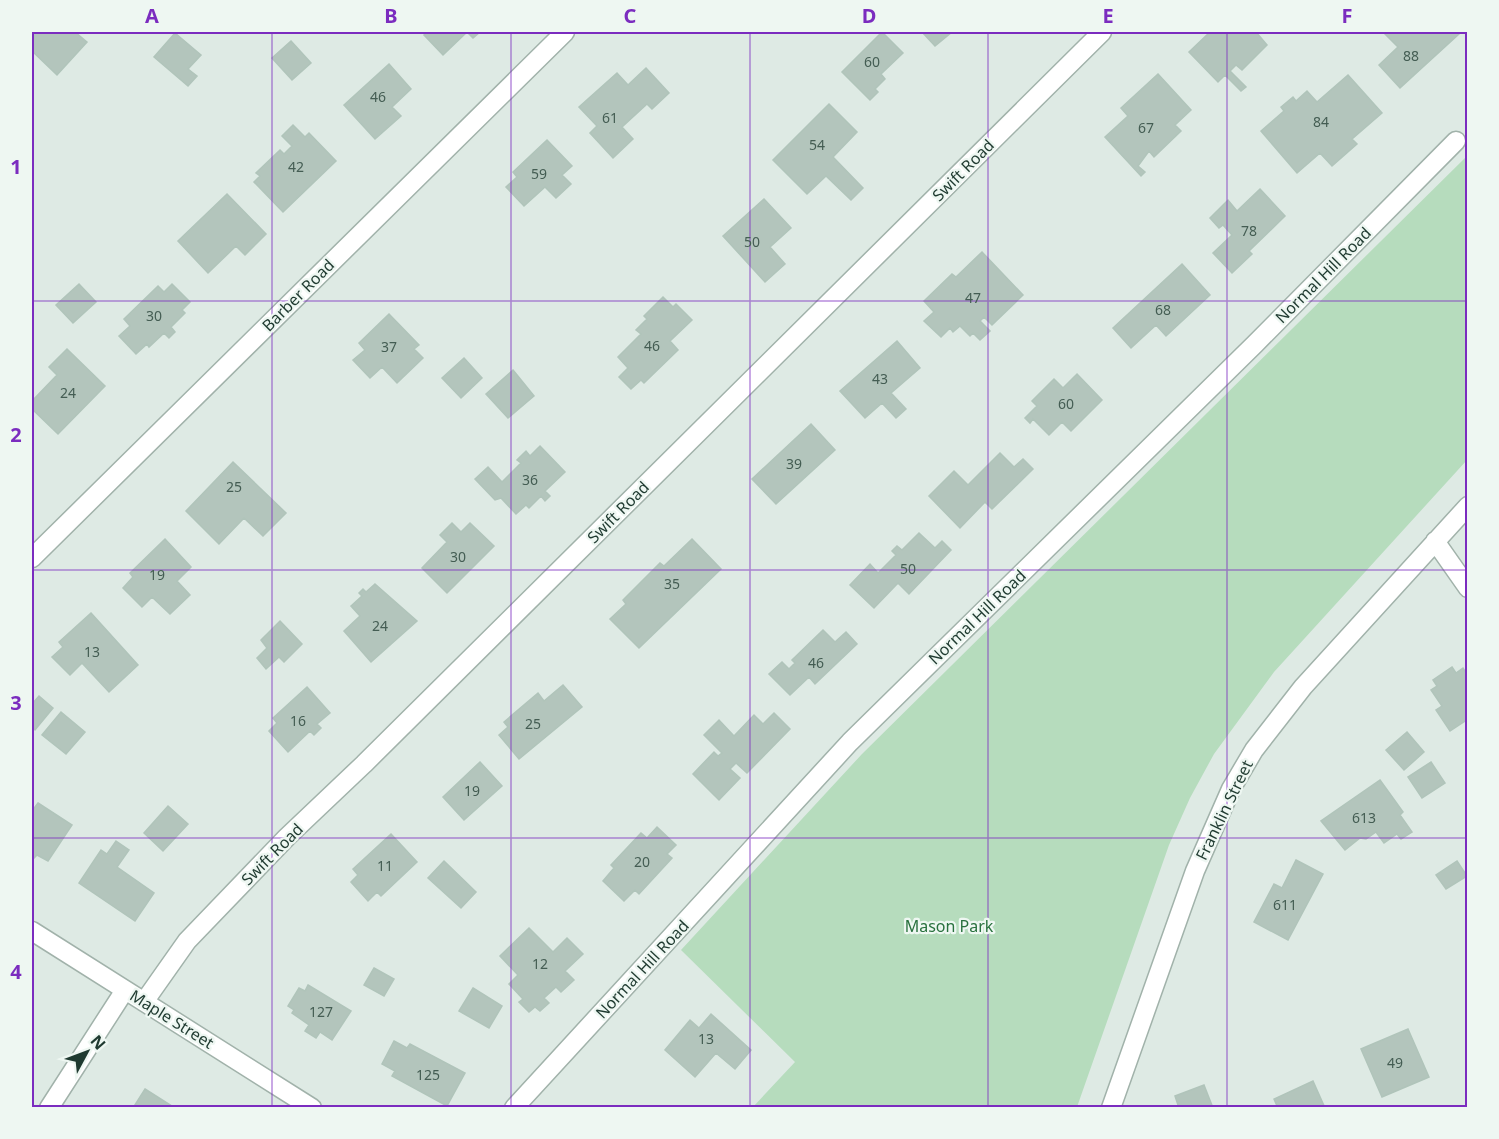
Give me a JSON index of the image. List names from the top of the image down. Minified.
{"streets":{"street":["Swift Road","Normal Hill Road","Barber Road","Franklin Street","Maple Street"]},"crossings":[["Swift Road","Maple Street"]],"parks":["Mason Park"],"house_numbers":["88","60","46","61","84","67","54","42","59","78","50","47","68","30","46","37","43","24","60","39","36","25","30","50","19","35","24","13","46","16","25","19","613","20","11","611","12","127","13","49","125"],"north":"top right","grid":{"columns":["A","B","C","D","E","F"],"rows":["1","2","3","4"]}}
